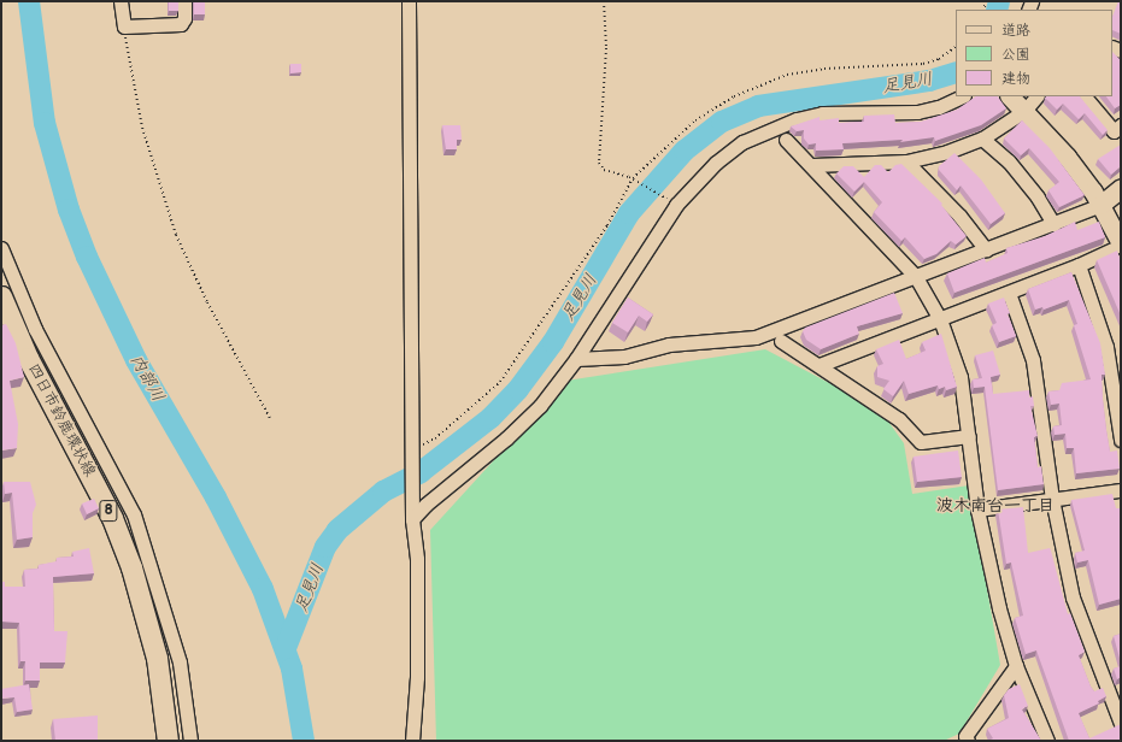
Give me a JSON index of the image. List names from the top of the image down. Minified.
{"streets":{"main road":["四日市鈴鹿環状線","8"]},"districts":["波木南台一丁目"],"water":["足見川","内部川"],"legend":["道路","公園","建物"]}
